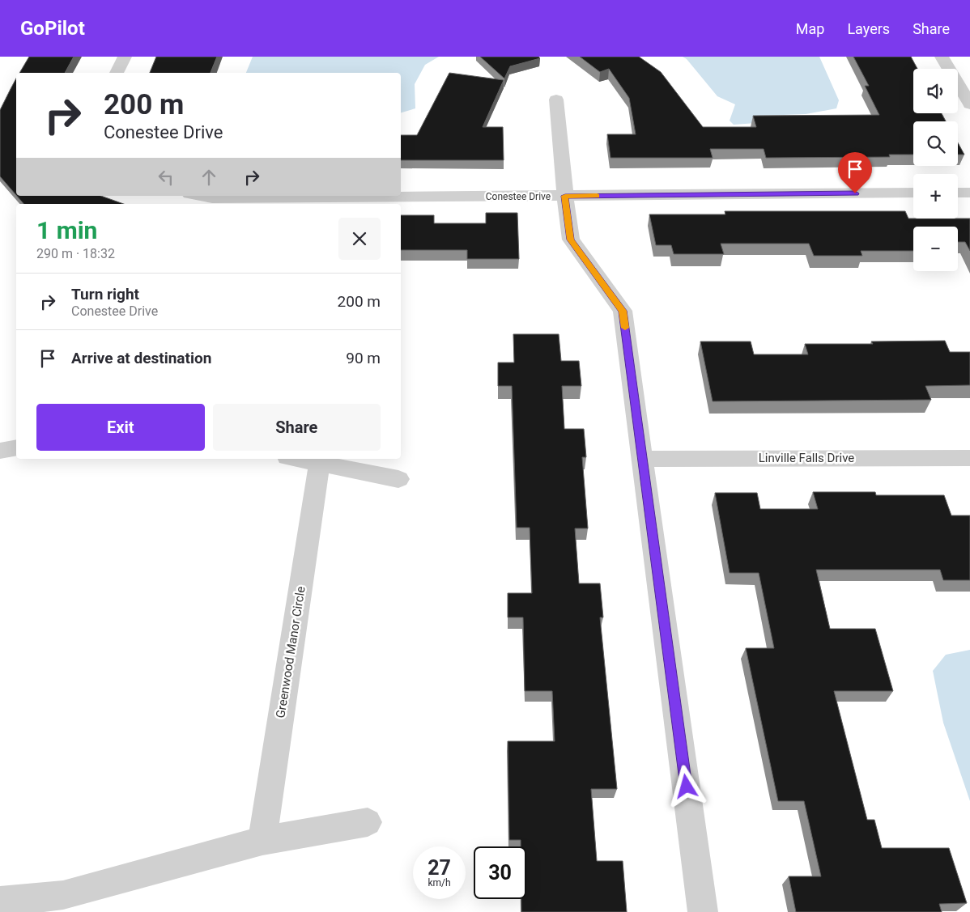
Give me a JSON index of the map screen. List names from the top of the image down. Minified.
{"streets":{"street":["Conestee Drive","Linville Falls Drive","Greenwood Manor Circle"]},"page":{"header":"GoPilot","nav":["Map","Layers","Share"],"map_buttons":["+","−"],"turn":["200 m","Conestee Drive"],"heading":["1 min","290 m · 18:32"],"list":[{"name":"Turn right","note":"Conestee Drive","value":"200 m"},{"name":"Arrive at destination","value":"90 m"}],"buttons":["Exit","Share"],"speed":"27 km/h","limit":"30"}}
